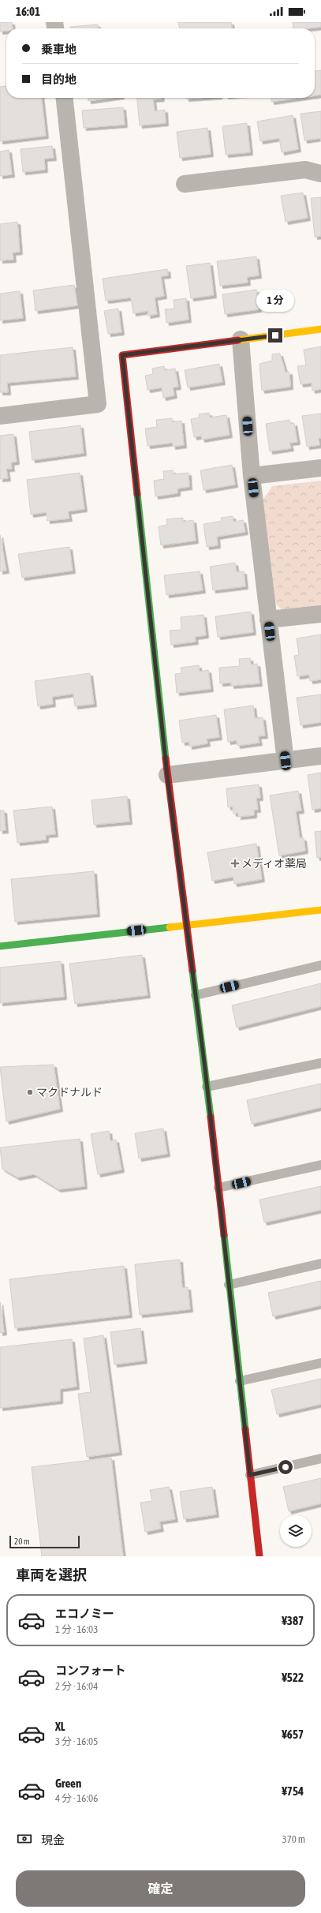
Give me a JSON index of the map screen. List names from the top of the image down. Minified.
{"places":{"health":["メディオ薬局"],"other":["マクドナルド"]},"scale_bar":"20 m","page":{"status":"16:01","banner":["乗車地","目的地"],"bubble":"1 分","scale":"20 m","heading":"車両を選択","list":[{"name":"エコノミー","note":"1 分 · 16:03","value":"¥387"},{"name":"コンフォート","note":"2 分 · 16:04","value":"¥522"},{"name":"XL","note":"3 分 · 16:05","value":"¥657"},{"name":"Green","note":"4 分 · 16:06","value":"¥754"}],"pay":["現金","370 m"],"buttons":"確定"}}
